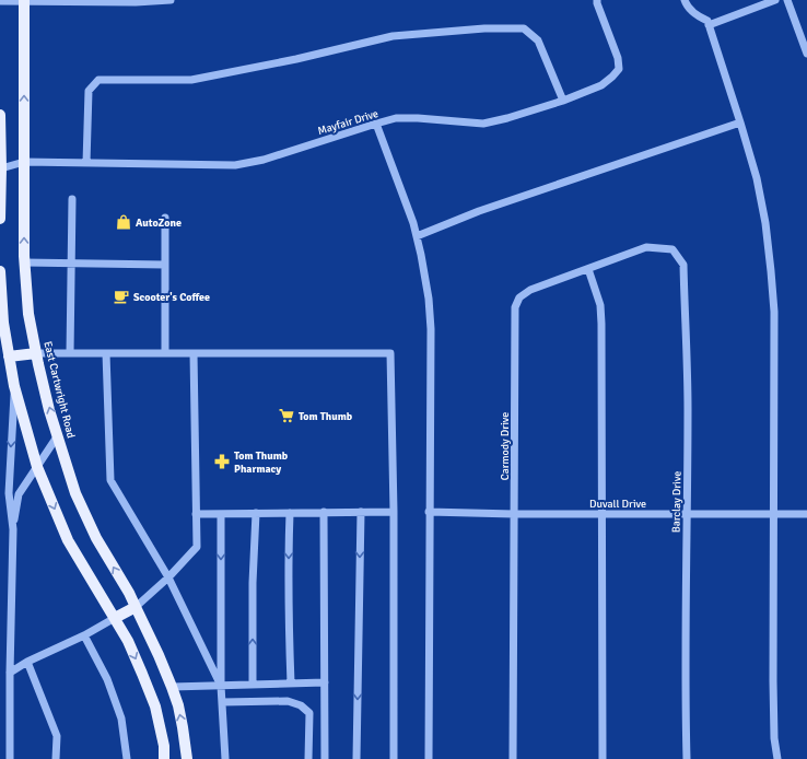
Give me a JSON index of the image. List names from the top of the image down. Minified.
{"streets":{"main road":["East Cartwright Road"],"street":["Mayfair Drive","Carmody Drive","Barclay Drive","Duvall Drive"]},"crossings":[["Mayfair Drive","East Cartwright Road"],["Carmody Drive","Barclay Drive"],["Carmody Drive","Duvall Drive"],["Barclay Drive","Duvall Drive"]],"places":{"shop":["AutoZone"],"cafe":["Scooter's Coffee"],"supermarket":["Tom Thumb"],"pharmacy":["Tom Thumb Pharmacy"]}}
